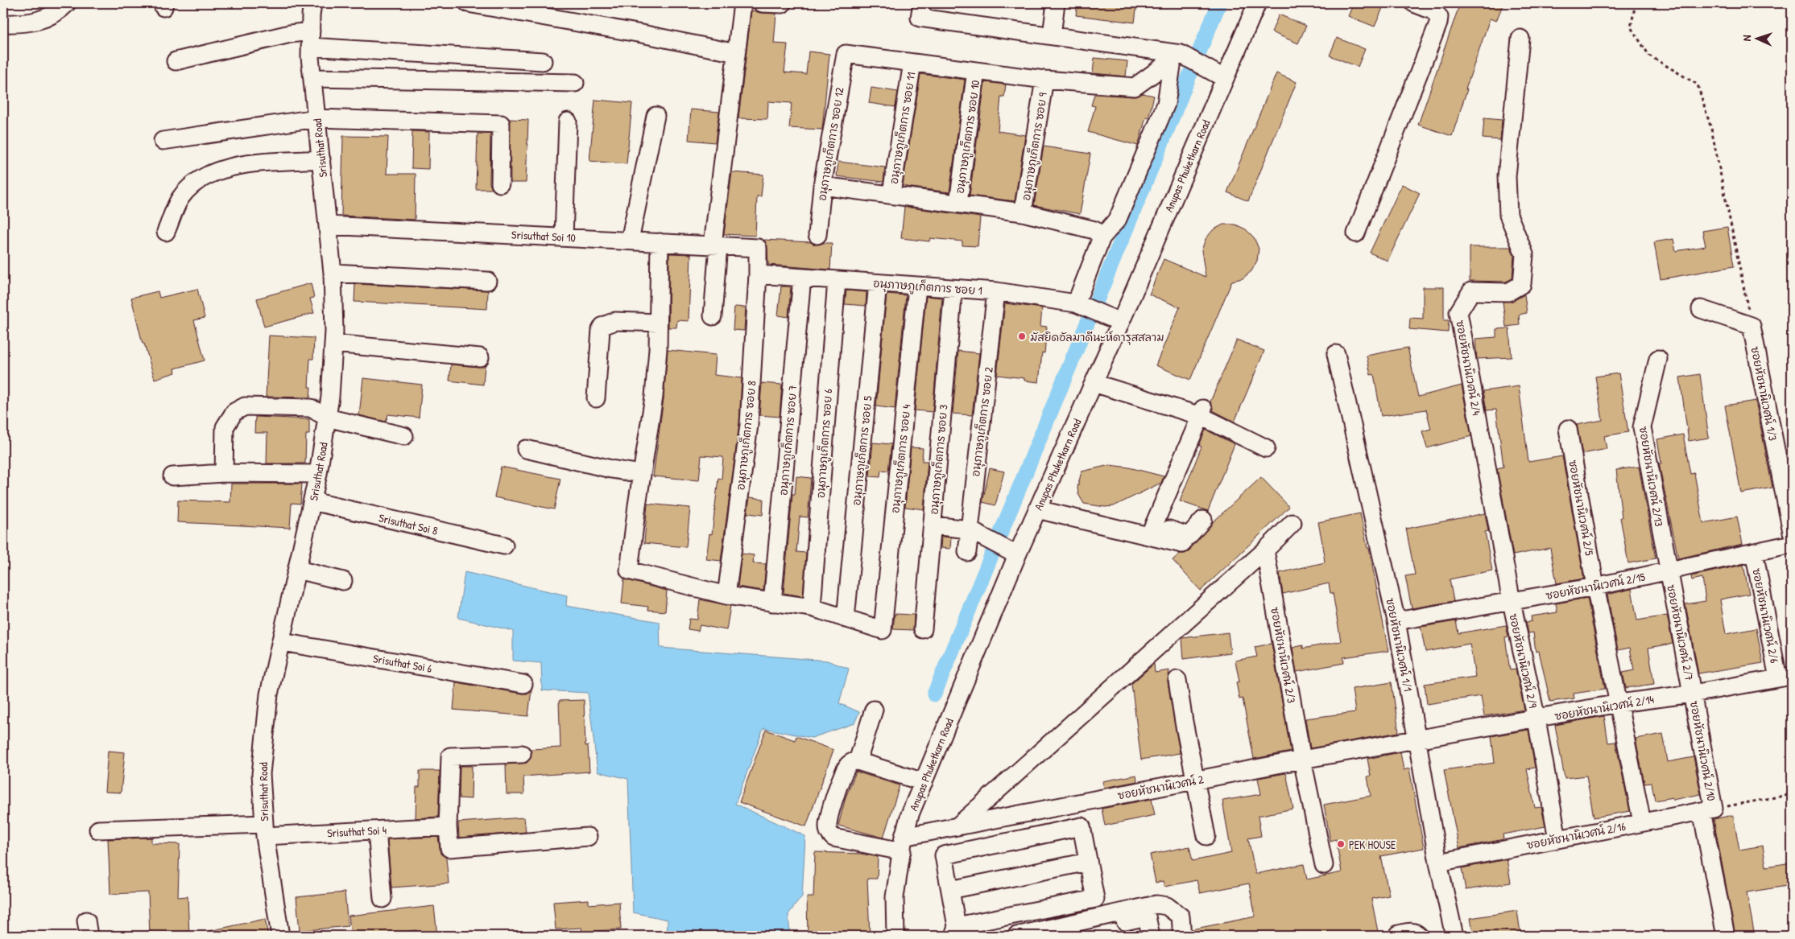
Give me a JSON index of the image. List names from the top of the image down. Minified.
{"streets":{"street":["อนุภาษภูเก็ตการ ซอย 11","อนุภาษภูเก็ตการ ซอย 10","อนุภาษภูเก็ตการ ซอย 12","อนุภาษภูเก็ตการ ซอย 9","Srisuthat Road","Anupas Phuketkarn Road","Srisuthat Soi 10","อนุภาษภูเก็ตการ ซอย 1","ซอยหัชนานิเวศน์ 2/4","ซอยหัชนานิเวศน์ 1/3","อนุภาษภูเก็ตการ ซอย 2","อนุภาษภูเก็ตการ ซอย 8","อนุภาษภูเก็ตการ ซอย 7","อนุภาษภูเก็ตการ ซอย 6","อนุภาษภูเก็ตการ ซอย 5","อนุภาษภูเก็ตการ ซอย 4","อนุภาษภูเก็ตการ ซอย 3","ซอยหัชนานิเวศน์ 2/13","ซอยหัชนานิเวศน์ 2/5","Srisuthat Soi 8","ซอยหัชนานิเวศน์ 2/15","ซอยหัชนานิเวศน์ 2/6","ซอยหัชนานิเวศน์ 2/7","ซอยหัชนานิเวศน์ 1/1","ซอยหัชนานิเวศน์ 2/3","ซอยหัชนานิเวศน์ 2/9","Srisuthat Soi 6","ซอยหัชนานิเวศน์ 2/14","ซอยหัชนานิเวศน์ 2/10","ซอยหัชนานิเวศน์ 2","Srisuthat Soi 4","ซอยหัชนานิเวศน์ 2/16"]},"crossings":[["อนุภาษภูเก็ตการ ซอย 11","อนุภาษภูเก็ตการ ซอย 12"],["Srisuthat Road","Srisuthat Soi 10"],["Srisuthat Road","Srisuthat Soi 8"],["Srisuthat Road","Srisuthat Soi 6"],["Srisuthat Road","Srisuthat Soi 4"],["Anupas Phuketkarn Road","อนุภาษภูเก็ตการ ซอย 1"],["Anupas Phuketkarn Road","ซอยหัชนานิเวศน์ 2"],["Srisuthat Soi 10","อนุภาษภูเก็ตการ ซอย 1"],["Srisuthat Soi 10","อนุภาษภูเก็ตการ ซอย 8"],["อนุภาษภูเก็ตการ ซอย 1","อนุภาษภูเก็ตการ ซอย 2"],["อนุภาษภูเก็ตการ ซอย 1","อนุภาษภูเก็ตการ ซอย 8"],["อนุภาษภูเก็ตการ ซอย 1","อนุภาษภูเก็ตการ ซอย 7"],["อนุภาษภูเก็ตการ ซอย 1","อนุภาษภูเก็ตการ ซอย 6"],["อนุภาษภูเก็ตการ ซอย 1","อนุภาษภูเก็ตการ ซอย 5"],["อนุภาษภูเก็ตการ ซอย 1","อนุภาษภูเก็ตการ ซอย 4"],["อนุภาษภูเก็ตการ ซอย 1","อนุภาษภูเก็ตการ ซอย 3"],["ซอยหัชนานิเวศน์ 2/4","ซอยหัชนานิเวศน์ 2/15"],["ซอยหัชนานิเวศน์ 2/4","ซอยหัชนานิเวศน์ 2/9"],["อนุภาษภูเก็ตการ ซอย 5","อนุภาษภูเก็ตการ ซอย 4"],["ซอยหัชนานิเวศน์ 2/13","ซอยหัชนานิเวศน์ 2/15"],["ซอยหัชนานิเวศน์ 2/13","ซอยหัชนานิเวศน์ 2/7"],["ซอยหัชนานิเวศน์ 2/5","ซอยหัชนานิเวศน์ 2/15"],["ซอยหัชนานิเวศน์ 2/5","ซอยหัชนานิเวศน์ 2/14"],["ซอยหัชนานิเวศน์ 2/5","ซอยหัชนานิเวศน์ 2/16"],["ซอยหัชนานิเวศน์ 2/15","ซอยหัชนานิเวศน์ 2/6"],["ซอยหัชนานิเวศน์ 2/15","ซอยหัชนานิเวศน์ 2/7"],["ซอยหัชนานิเวศน์ 2/15","ซอยหัชนานิเวศน์ 1/1"],["ซอยหัชนานิเวศน์ 2/15","ซอยหัชนานิเวศน์ 2/9"],["ซอยหัชนานิเวศน์ 2/6","ซอยหัชนานิเวศน์ 2/14"],["ซอยหัชนานิเวศน์ 2/7","ซอยหัชนานิเวศน์ 2/14"],["ซอยหัชนานิเวศน์ 2/7","ซอยหัชนานิเวศน์ 2/10"],["ซอยหัชนานิเวศน์ 1/1","ซอยหัชนานิเวศน์ 2/14"],["ซอยหัชนานิเวศน์ 1/1","ซอยหัชนานิเวศน์ 2"],["ซอยหัชนานิเวศน์ 1/1","ซอยหัชนานิเวศน์ 2/16"],["ซอยหัชนานิเวศน์ 2/3","ซอยหัชนานิเวศน์ 2"],["ซอยหัชนานิเวศน์ 2/9","ซอยหัชนานิเวศน์ 2/14"],["ซอยหัชนานิเวศน์ 2/9","ซอยหัชนานิเวศน์ 2/16"],["ซอยหัชนานิเวศน์ 2/14","ซอยหัชนานิเวศน์ 2/10"],["ซอยหัชนานิเวศน์ 2/14","ซอยหัชนานิเวศน์ 2"],["ซอยหัชนานิเวศน์ 2/10","ซอยหัชนานิเวศน์ 2/16"]],"places":["มัสยิดอัลมาดีนะห์ดารุสสลาม","PEK HOUSE"],"north":"left"}
